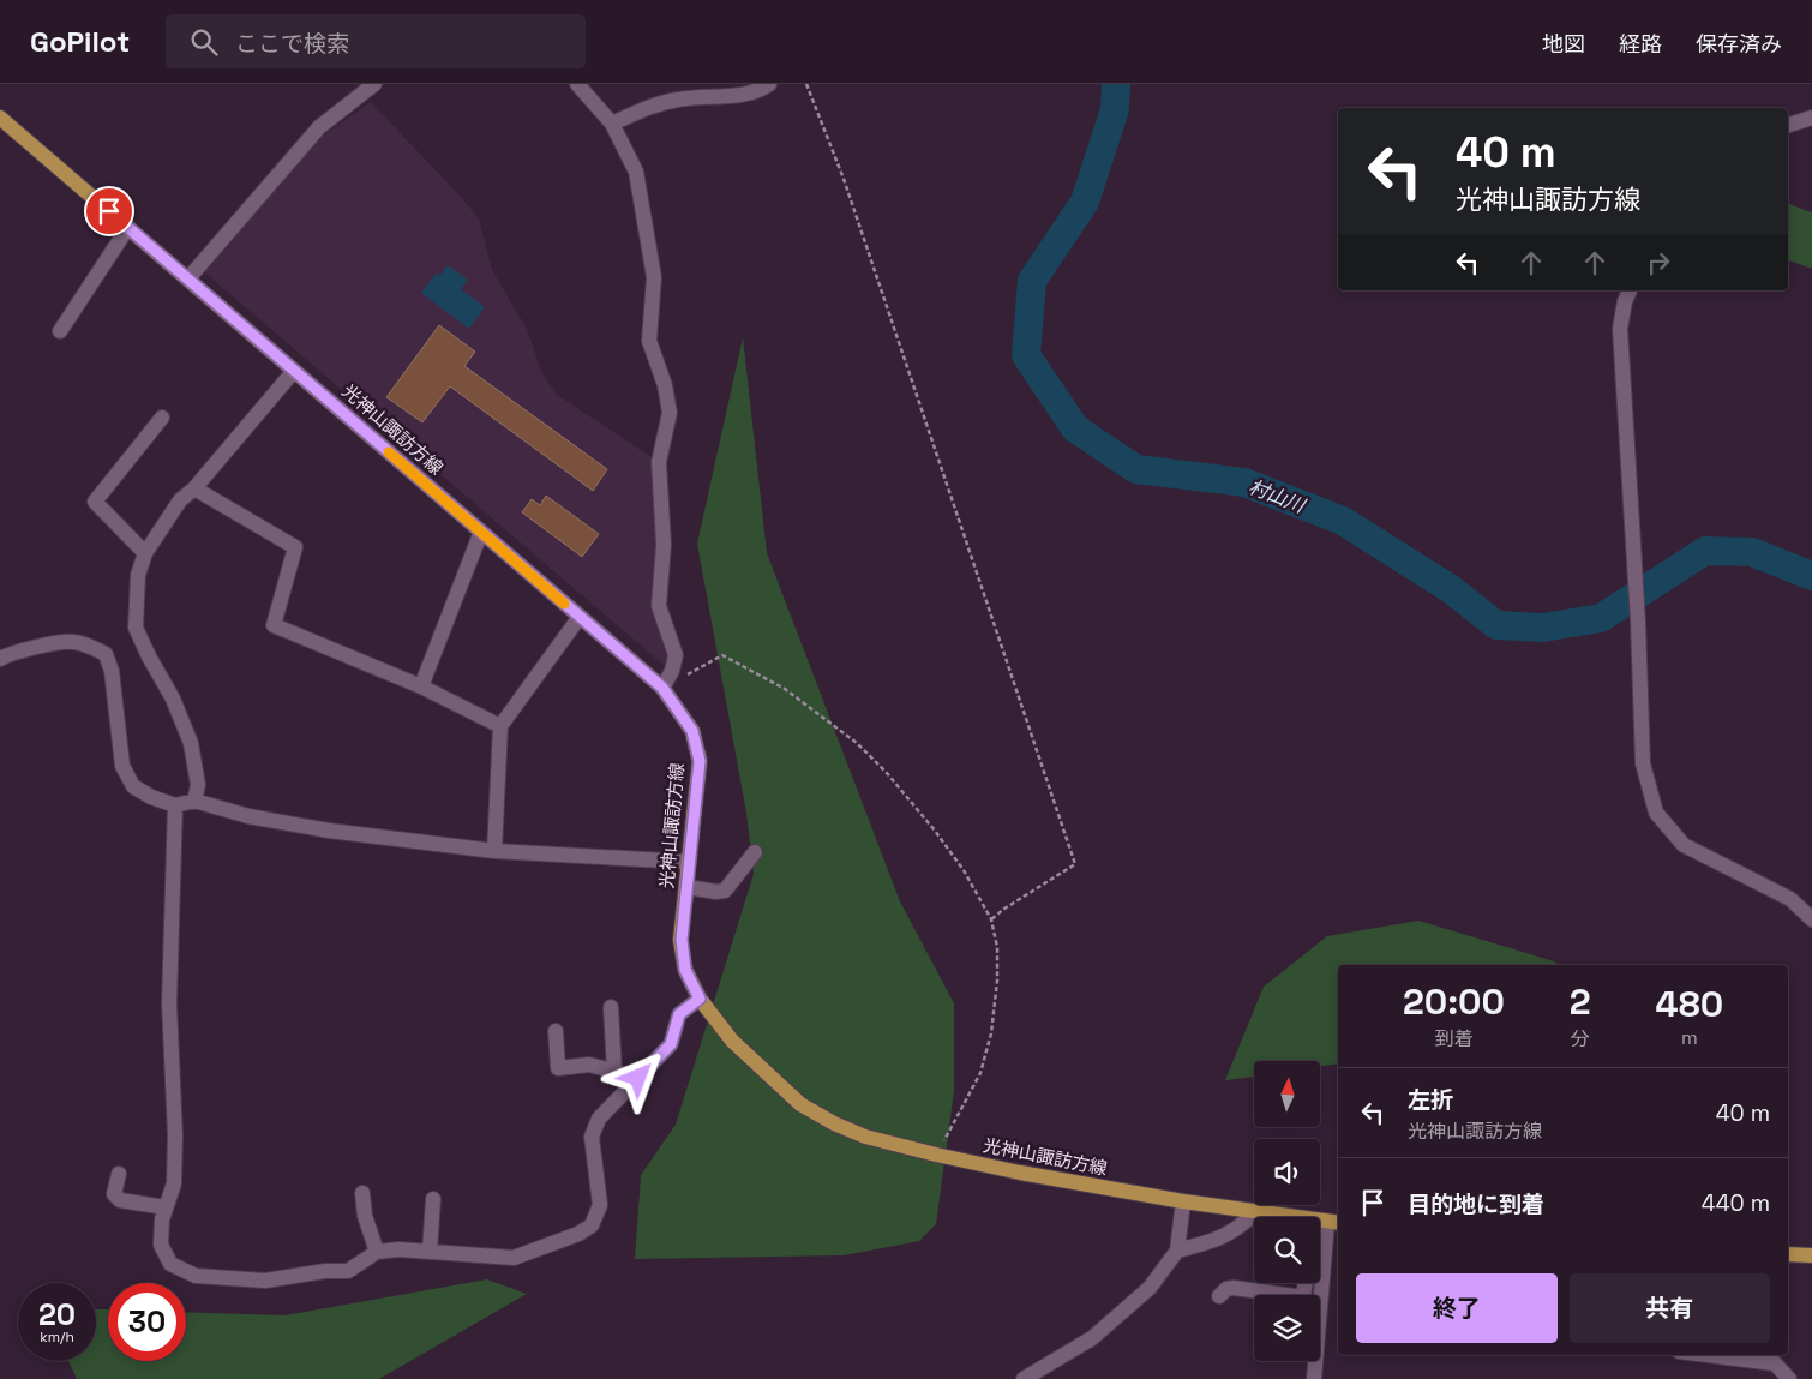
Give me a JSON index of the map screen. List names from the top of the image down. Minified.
{"streets":{"main road":["光神山諏訪方線"]},"water":["村山川"],"north":"top","page":{"header":"GoPilot","search":"ここで検索","nav":["地図","経路","保存済み"],"turn":["40 m","光神山諏訪方線"],"eta":["20:00","到着","2","分","480","m"],"list":[{"name":"左折","note":"光神山諏訪方線","value":"40 m"},{"name":"目的地に到着","value":"440 m"}],"buttons":["終了","共有"],"speed":"20 km/h","limit":"30"}}
